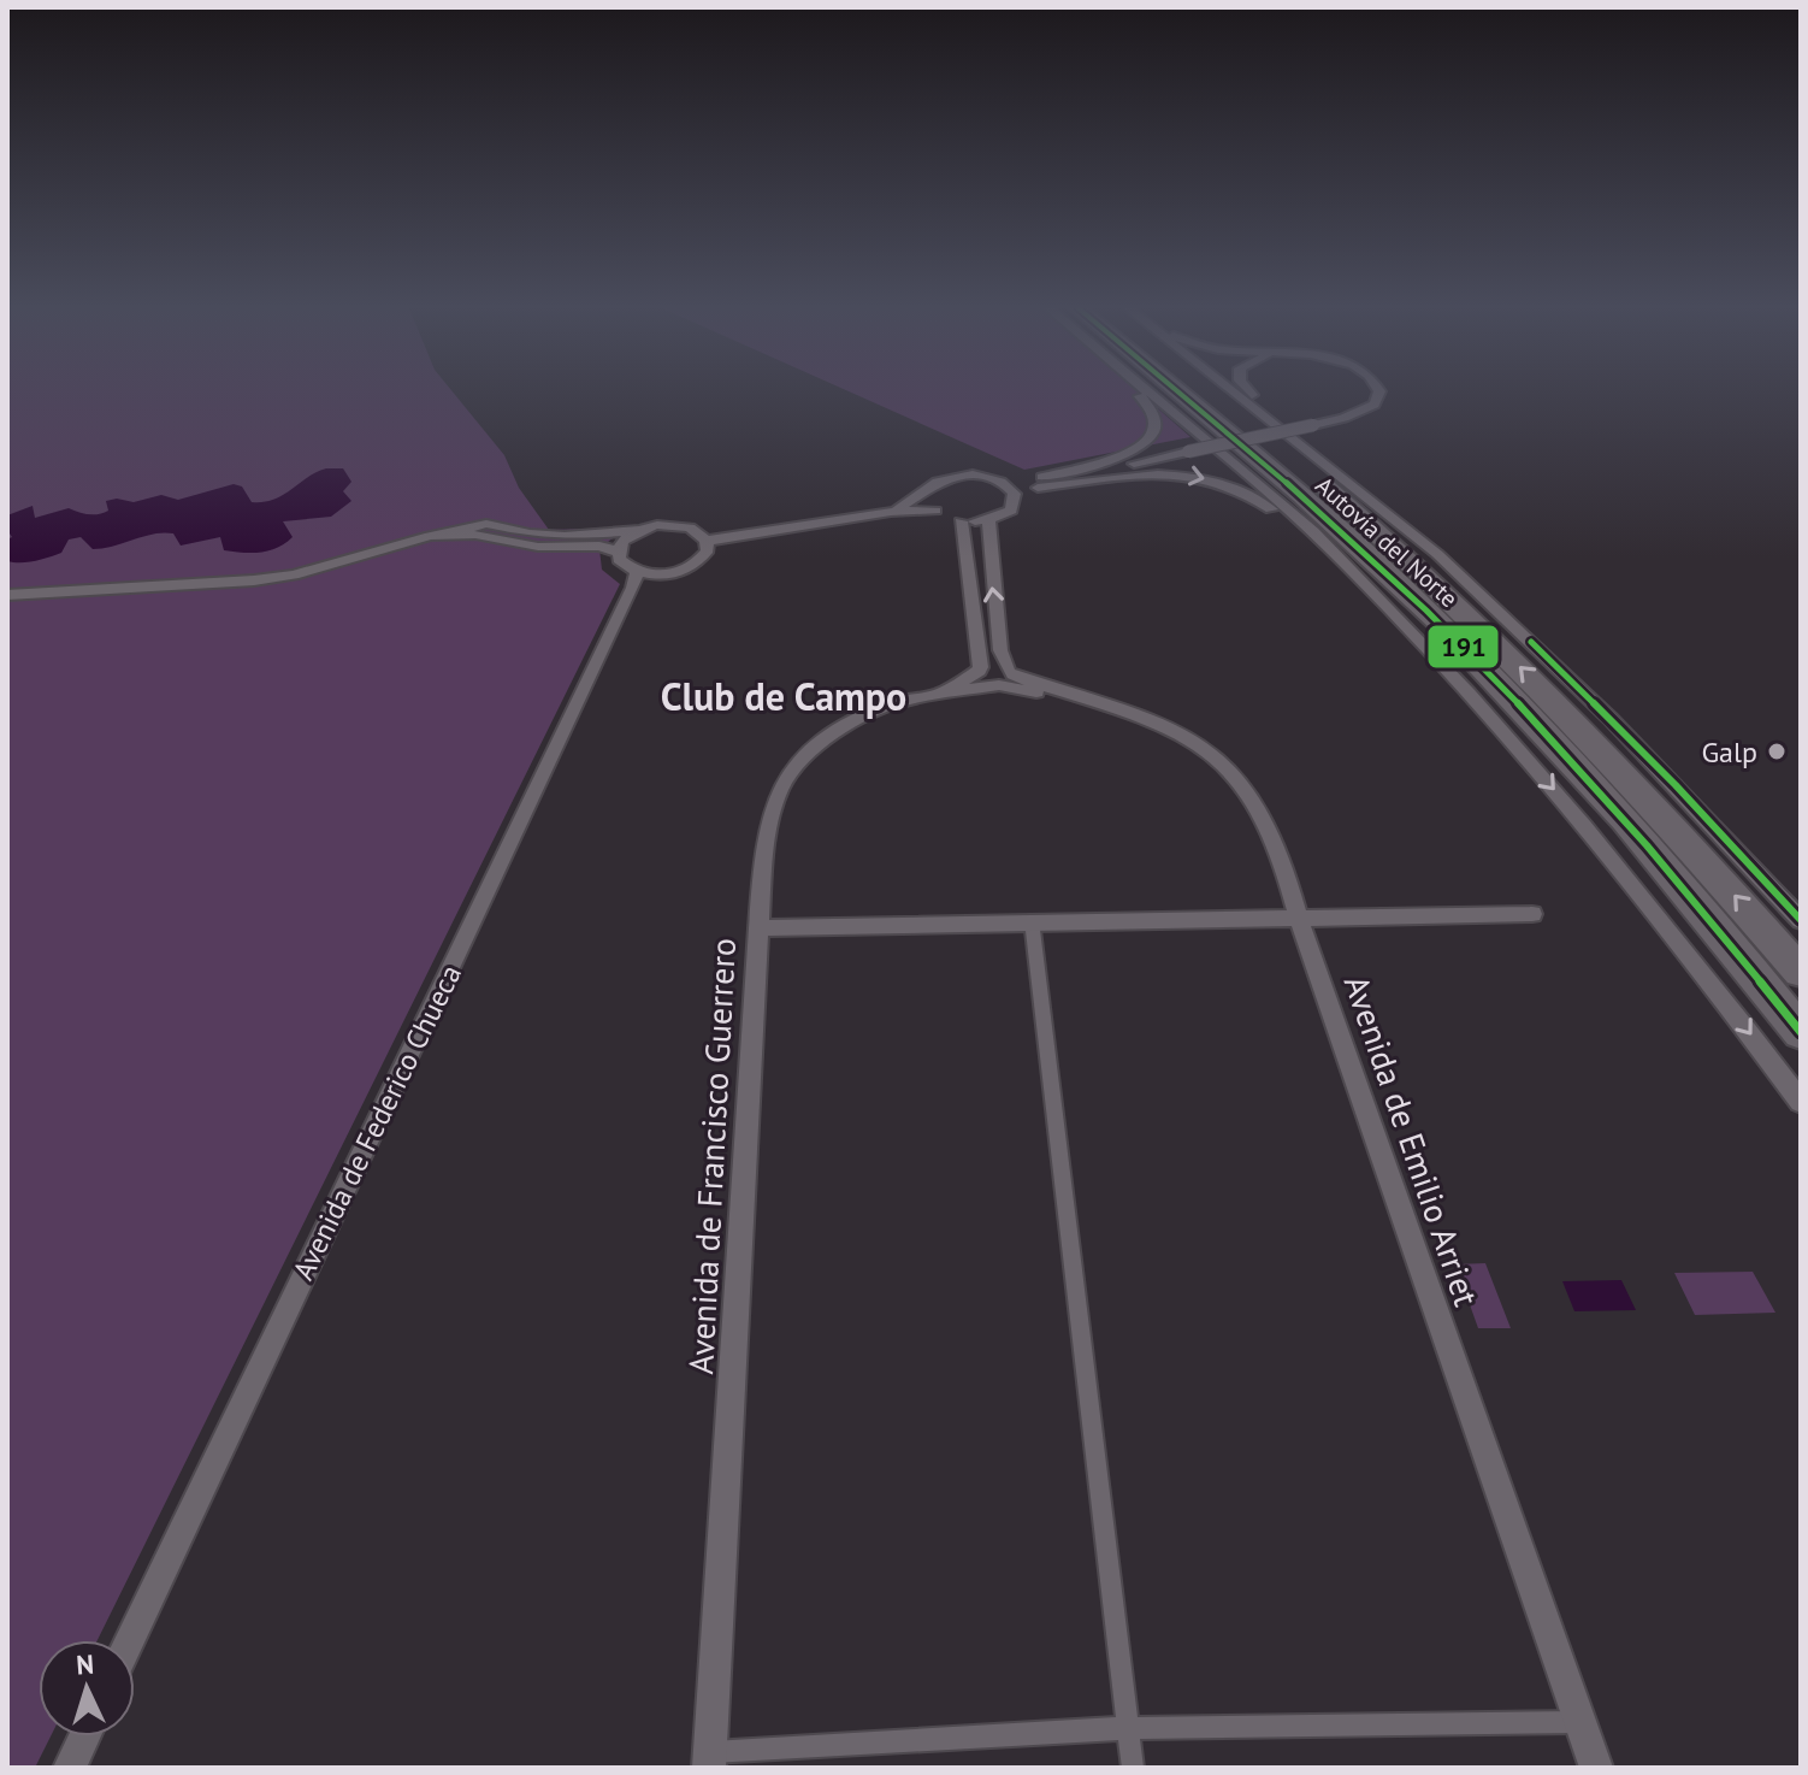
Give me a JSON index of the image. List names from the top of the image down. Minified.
{"streets":{"highway":["Autovía del Norte"],"street":["Avenida de Federico Chueca","Avenida de Emilio Arriet","Avenida de Francisco Guerrero"]},"districts":["Club de Campo"],"places":["Galp"],"lines":["transit line 191"],"north":"top"}
